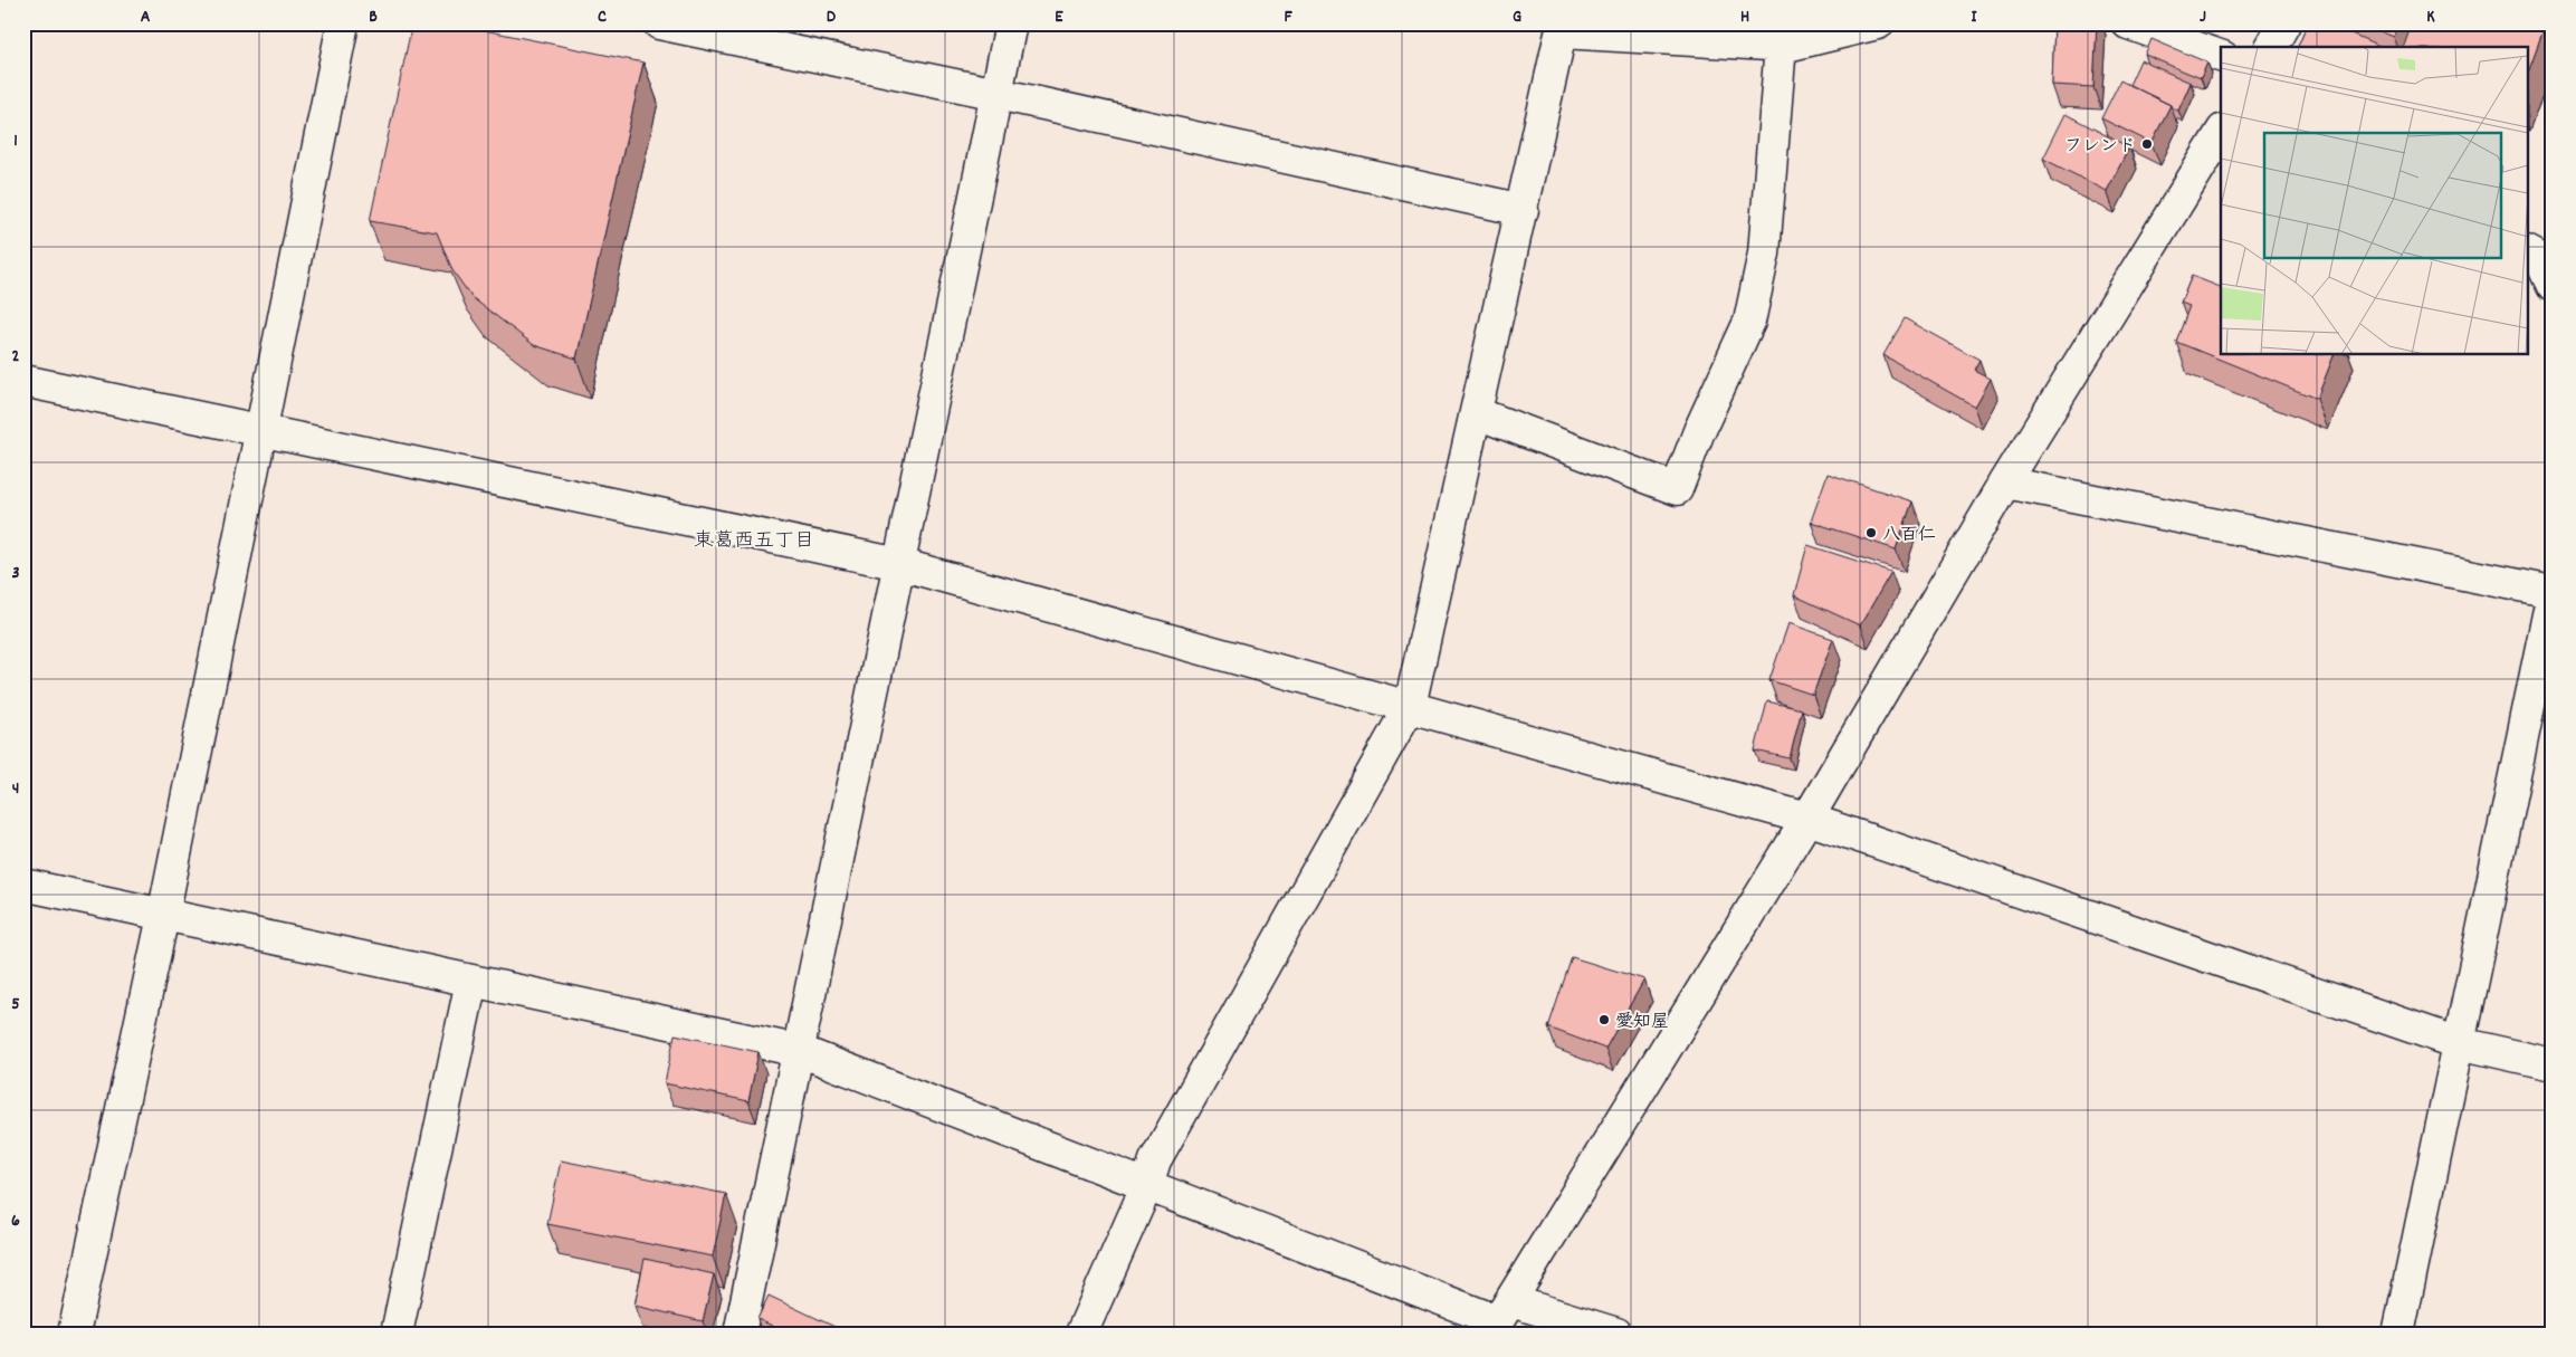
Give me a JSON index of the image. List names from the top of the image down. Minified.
{"districts":["東葛西五丁目"],"places":["フレンド","八百仁","愛知屋"],"grid":{"columns":["A","B","C","D","E","F","G","H","I","J","K"],"rows":["1","2","3","4","5","6"]}}
